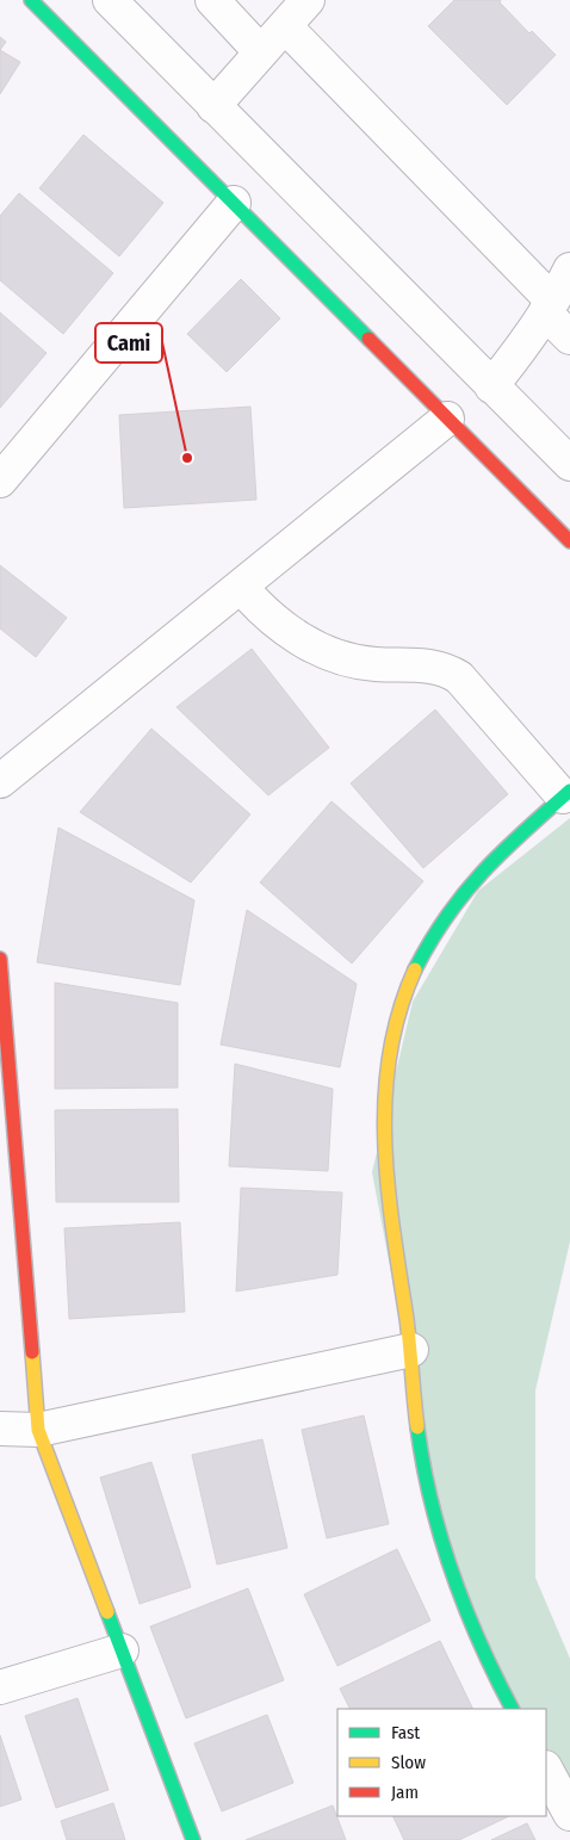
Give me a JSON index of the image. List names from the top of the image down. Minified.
{"places":["Cami"],"legend":["Fast","Slow","Jam"]}
